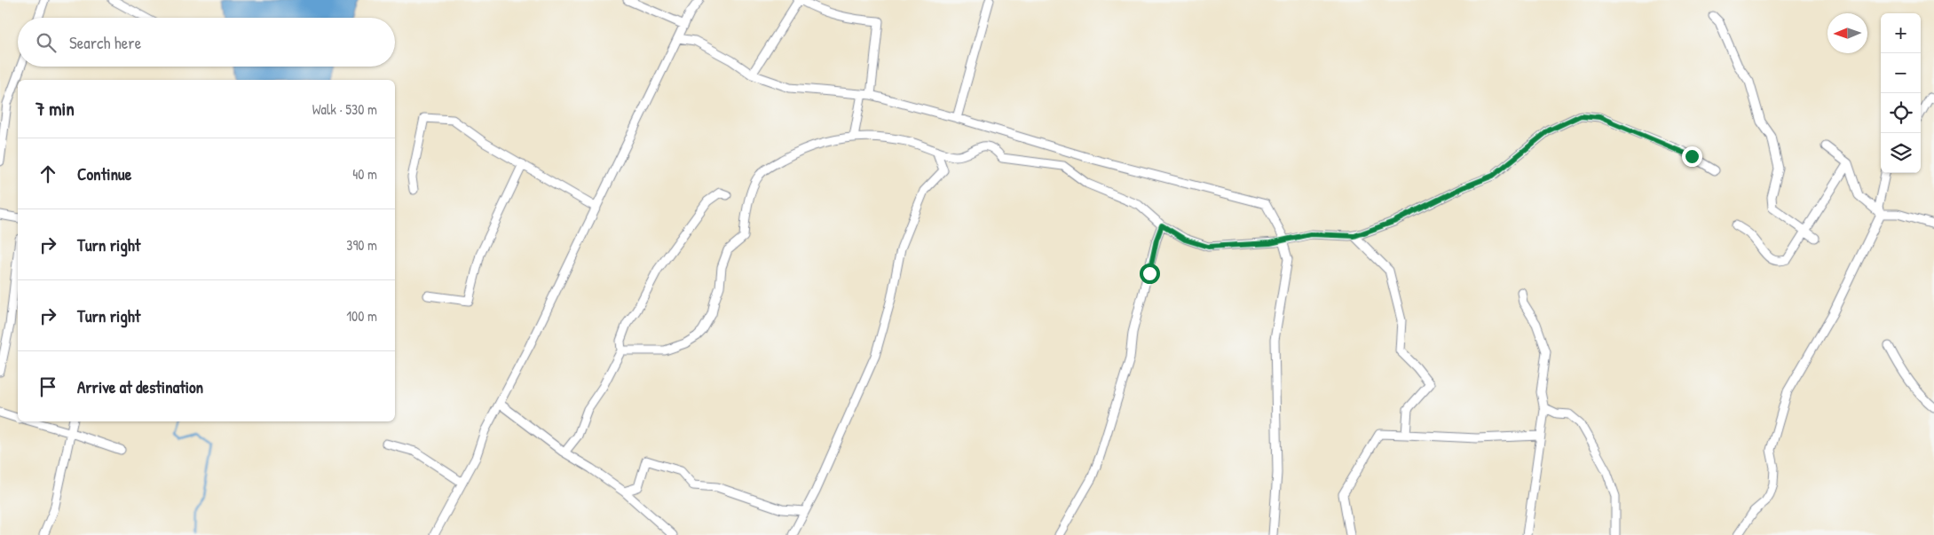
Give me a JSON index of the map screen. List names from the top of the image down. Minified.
{"north":"left","page":{"map_buttons":["+","−"],"search":"Search here","heading":["7 min","Walk · 530 m"],"list":[["Continue","40 m"],["Turn right","390 m"],["Turn right","100 m"],"Arrive at destination"]}}
